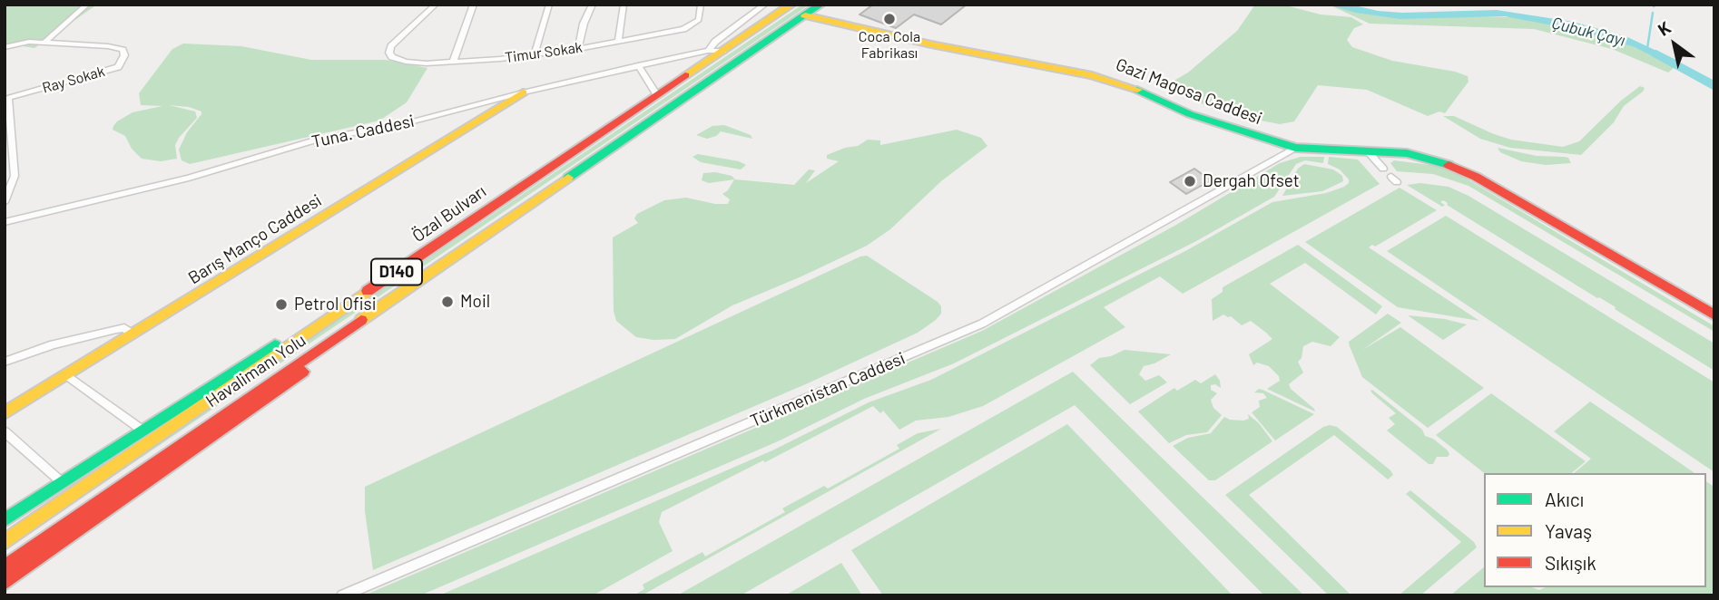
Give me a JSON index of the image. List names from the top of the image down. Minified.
{"streets":{"main road":["Gazi Magosa Caddesi","Özal Bulvarı","Barış Manço Caddesi","D140","Havalimanı Yolu"],"street":["Timur Sokak","Ray Sokak","Tuna. Caddesi","Türkmenistan Caddesi"]},"crossings":[["Gazi Magosa Caddesi","D140"],["Gazi Magosa Caddesi","Havalimanı Yolu"],["Gazi Magosa Caddesi","Türkmenistan Caddesi"],["Tuna. Caddesi","Özal Bulvarı"],["Tuna. Caddesi","Barış Manço Caddesi"],["D140","Havalimanı Yolu"]],"water":["Çubuk Çayı"],"places":["Coca Cola Fabrikası","Dergah Ofset","Moil","Petrol Ofisi"],"legend":["Akıcı","Yavaş","Sıkışık"],"north":"top left"}
